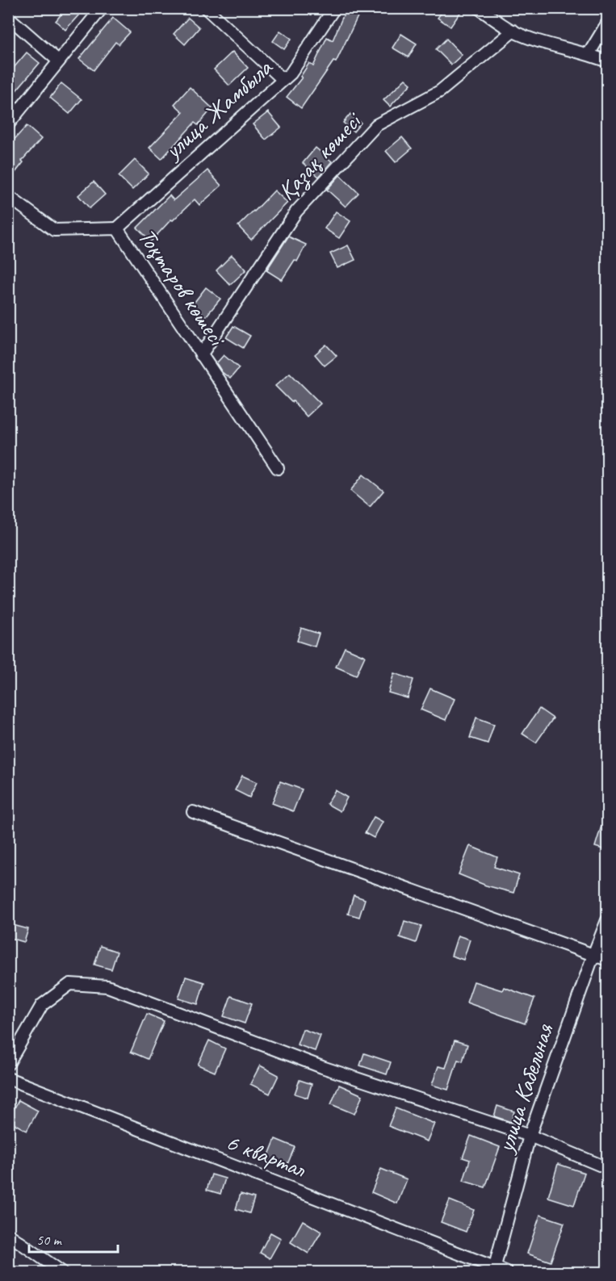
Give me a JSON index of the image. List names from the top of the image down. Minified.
{"streets":{"street":["улица Жамбыла","Қазақ көшесі","Тоқтаров көшесі","улица Кабельная","6 квартал"]},"crossings":[["улица Жамбыла","Тоқтаров көшесі"],["Қазақ көшесі","Тоқтаров көшесі"],["улица Кабельная","6 квартал"]],"scale_bar":"50 m"}
